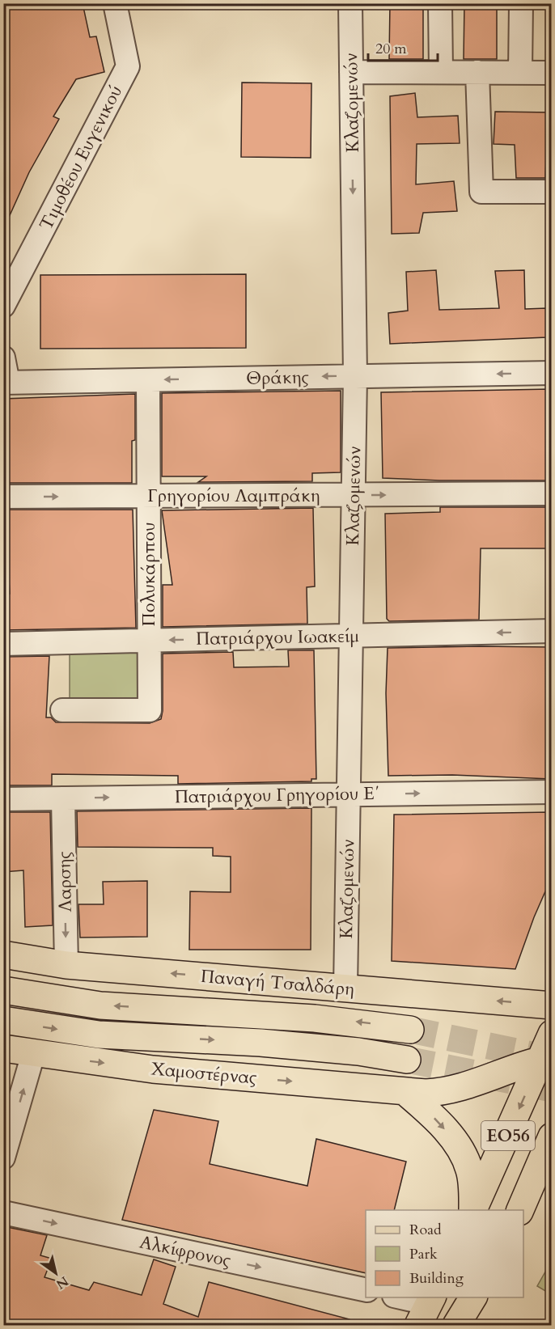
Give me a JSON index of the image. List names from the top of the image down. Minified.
{"streets":{"main road":["Παναγή Τσαλδάρη","Χαμοστέρνας","ΕΟ56"],"street":["Κλαζομενών","Τιμοθέου Ευγενικού","Θράκης","Γρηγορίου Λαμπράκη","Πολυκάρπου","Πατριάρχου Ιωακείμ","Πατριάρχου Γρηγορίου Ε΄","Λαρσης","Αλκίφρονος"]},"crossings":[["Κλαζομενών","Θράκης"],["Κλαζομενών","Γρηγορίου Λαμπράκη"],["Κλαζομενών","Πατριάρχου Ιωακείμ"],["Κλαζομενών","Πατριάρχου Γρηγορίου Ε΄"],["Κλαζομενών","Παναγή Τσαλδάρη"],["Θράκης","Πολυκάρπου"],["Γρηγορίου Λαμπράκη","Πολυκάρπου"],["Πολυκάρπου","Πατριάρχου Ιωακείμ"],["Πατριάρχου Γρηγορίου Ε΄","Λαρσης"],["Λαρσης","Παναγή Τσαλδάρη"],["Χαμοστέρνας","ΕΟ56"]],"one_way":["Θράκης","Γρηγορίου Λαμπράκη","Πατριάρχου Ιωακείμ","Πατριάρχου Γρηγορίου Ε΄","Λαρσης","Αλκίφρονος"],"legend":["Road","Park","Building"],"scale_bar":"20 m","north":"bottom right"}
